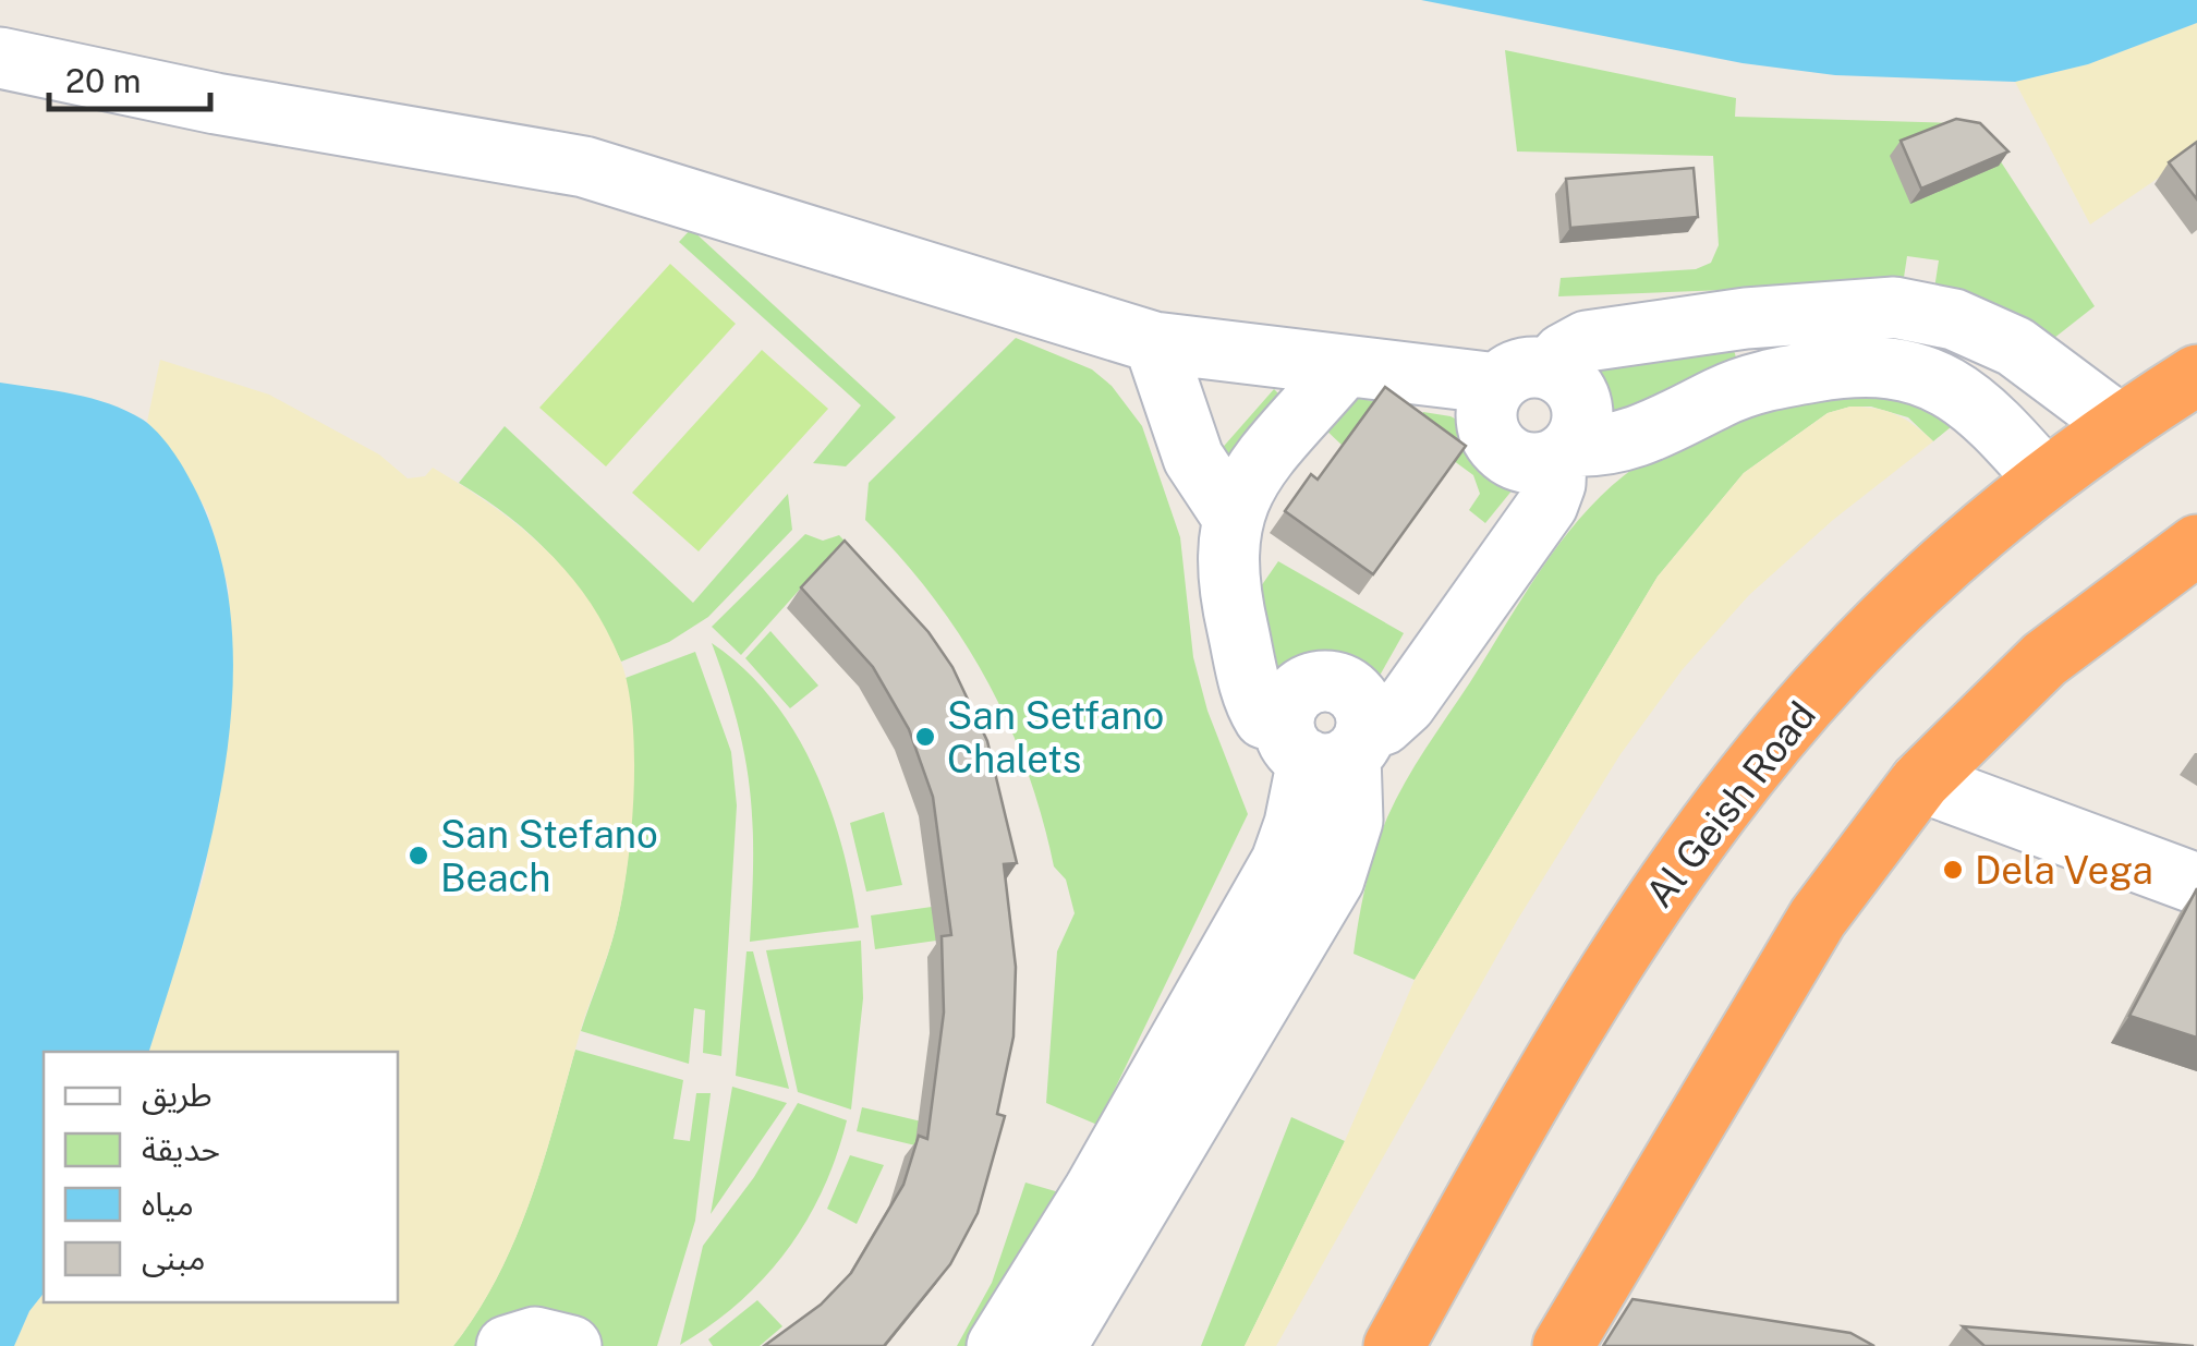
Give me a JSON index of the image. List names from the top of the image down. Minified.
{"streets":{"highway":["Al Geish Road"]},"places":["San Setfano Chalets","San Stefano Beach","Dela Vega"],"legend":["طريق","حديقة","مياه","مبنى"],"scale_bar":"20 m"}
